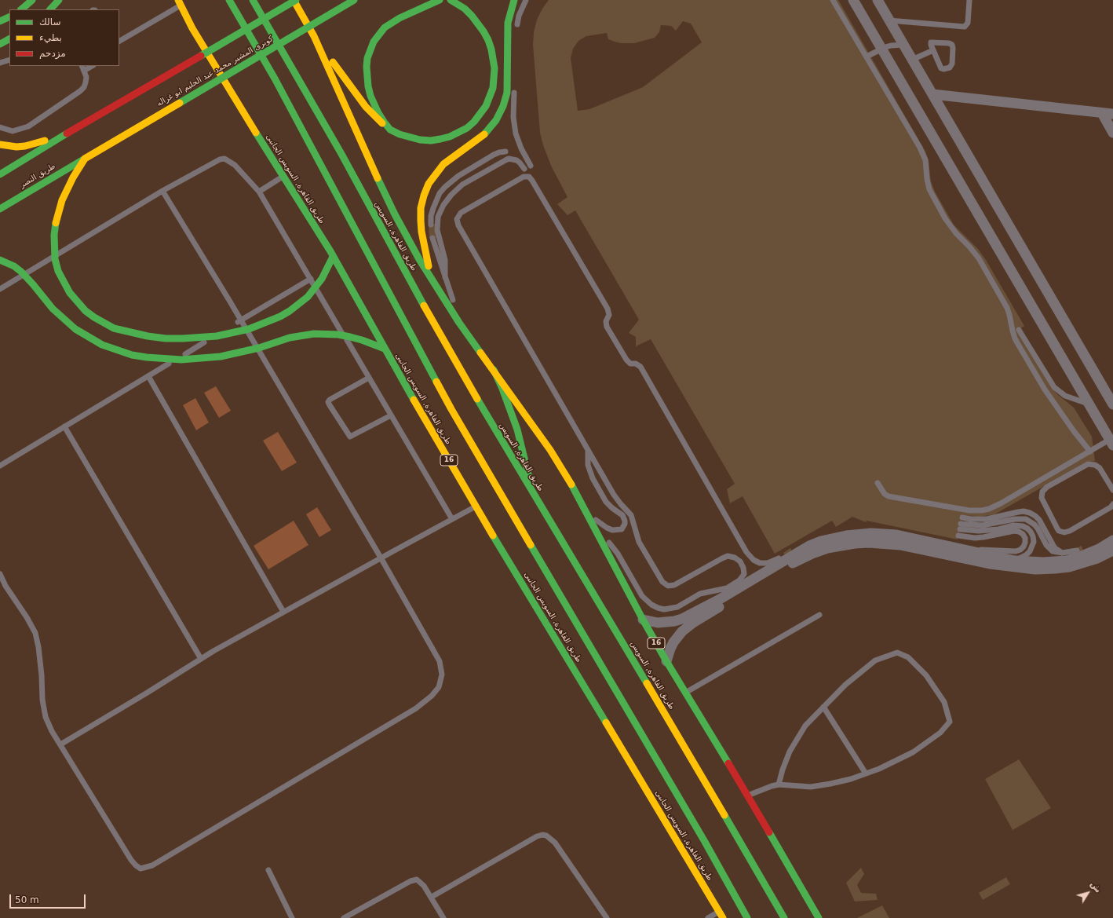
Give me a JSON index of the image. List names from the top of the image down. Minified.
{"streets":{"main road":["كوبرى المشير محمد عبد الحليم ابو غزاله","طريق النصر","طريق القاهرة, السويس الجانبى","طريق القاهرة, السويس","16"]},"crossings":[["كوبرى المشير محمد عبد الحليم ابو غزاله","طريق النصر"]],"legend":["سالك","بطيء","مزدحم"],"scale_bar":"50 m","north":"top right"}
